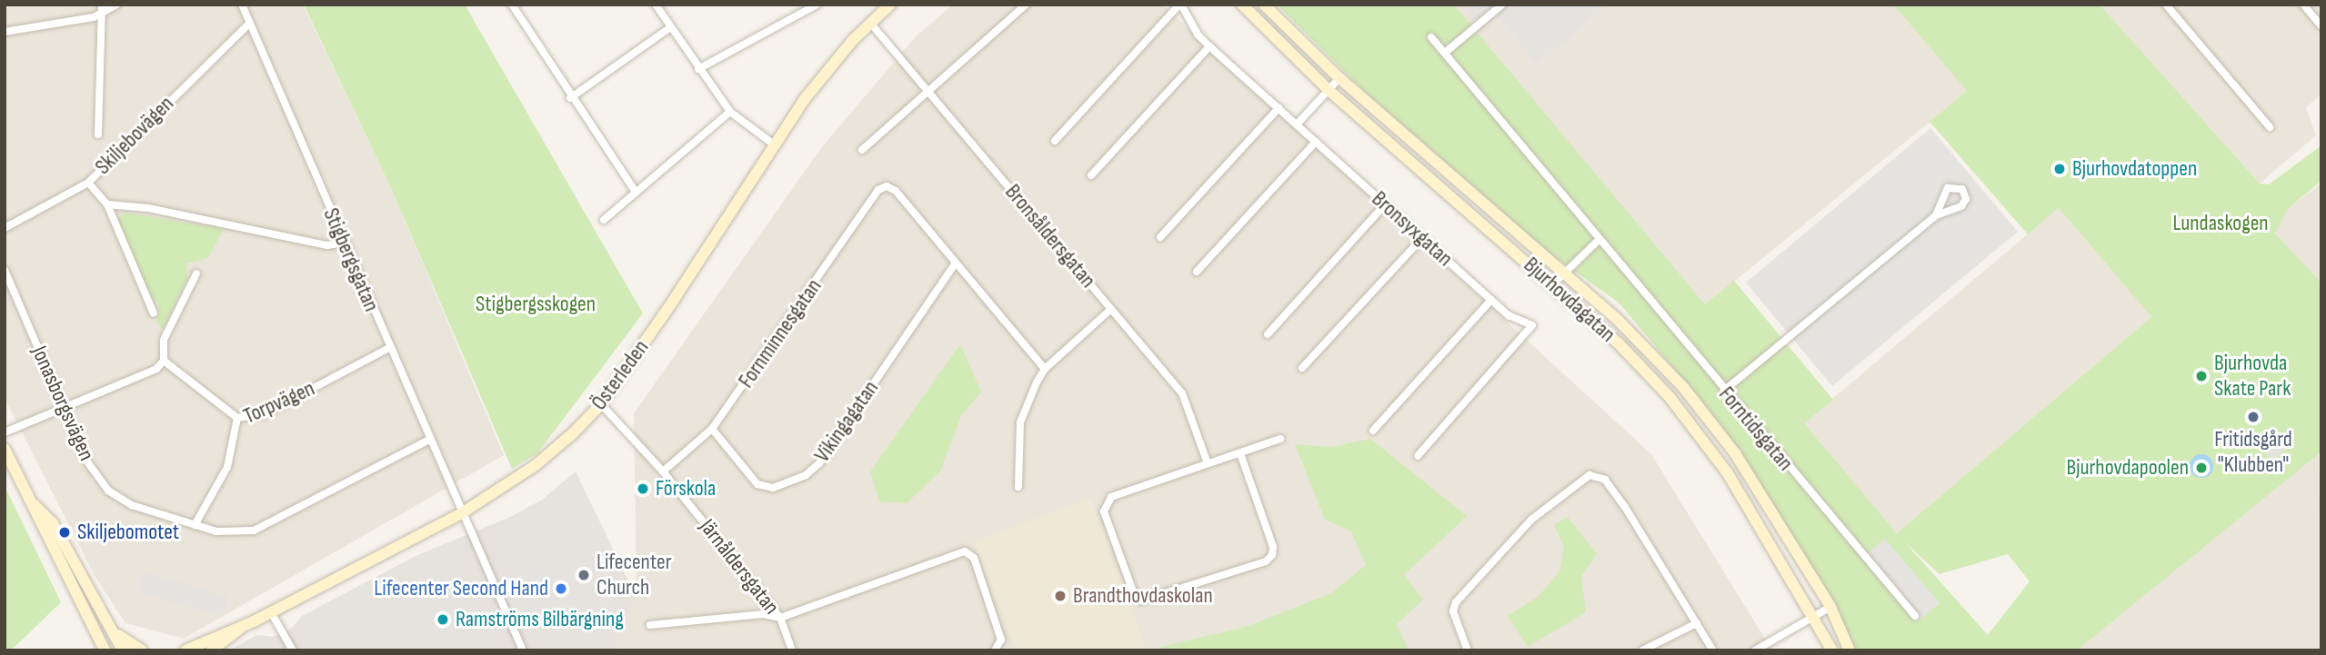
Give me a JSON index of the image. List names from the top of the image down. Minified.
{"streets":{"main road":["Bjurhovdagatan","Österleden"],"street":["Skiljebovägen","Bronsyxgatan","Bronsåldersgatan","Stigbergsgatan","Fornminnesgatan","Torpvägen","Jonasborgsvägen","Vikingagatan","Forntidsgatan","Järnåldersgatan"]},"crossings":[["Skiljebovägen","Stigbergsgatan"],["Bronsåldersgatan","Österleden"],["Stigbergsgatan","Österleden"],["Stigbergsgatan","Torpvägen"],["Stigbergsgatan","Jonasborgsvägen"],["Fornminnesgatan","Vikingagatan"],["Fornminnesgatan","Järnåldersgatan"],["Österleden","Järnåldersgatan"],["Torpvägen","Jonasborgsvägen"]],"parks":["Lundaskogen","Stigbergsskogen"],"places":["Bjurhovdatoppen","Bjurhovda Skate Park","Fritidsgård \"Klubben\"","Bjurhovdapoolen","Förskola","Skiljebomotet","Lifecenter Church","Lifecenter Second Hand","Brandthovdaskolan","Ramströms Bilbärgning"]}
